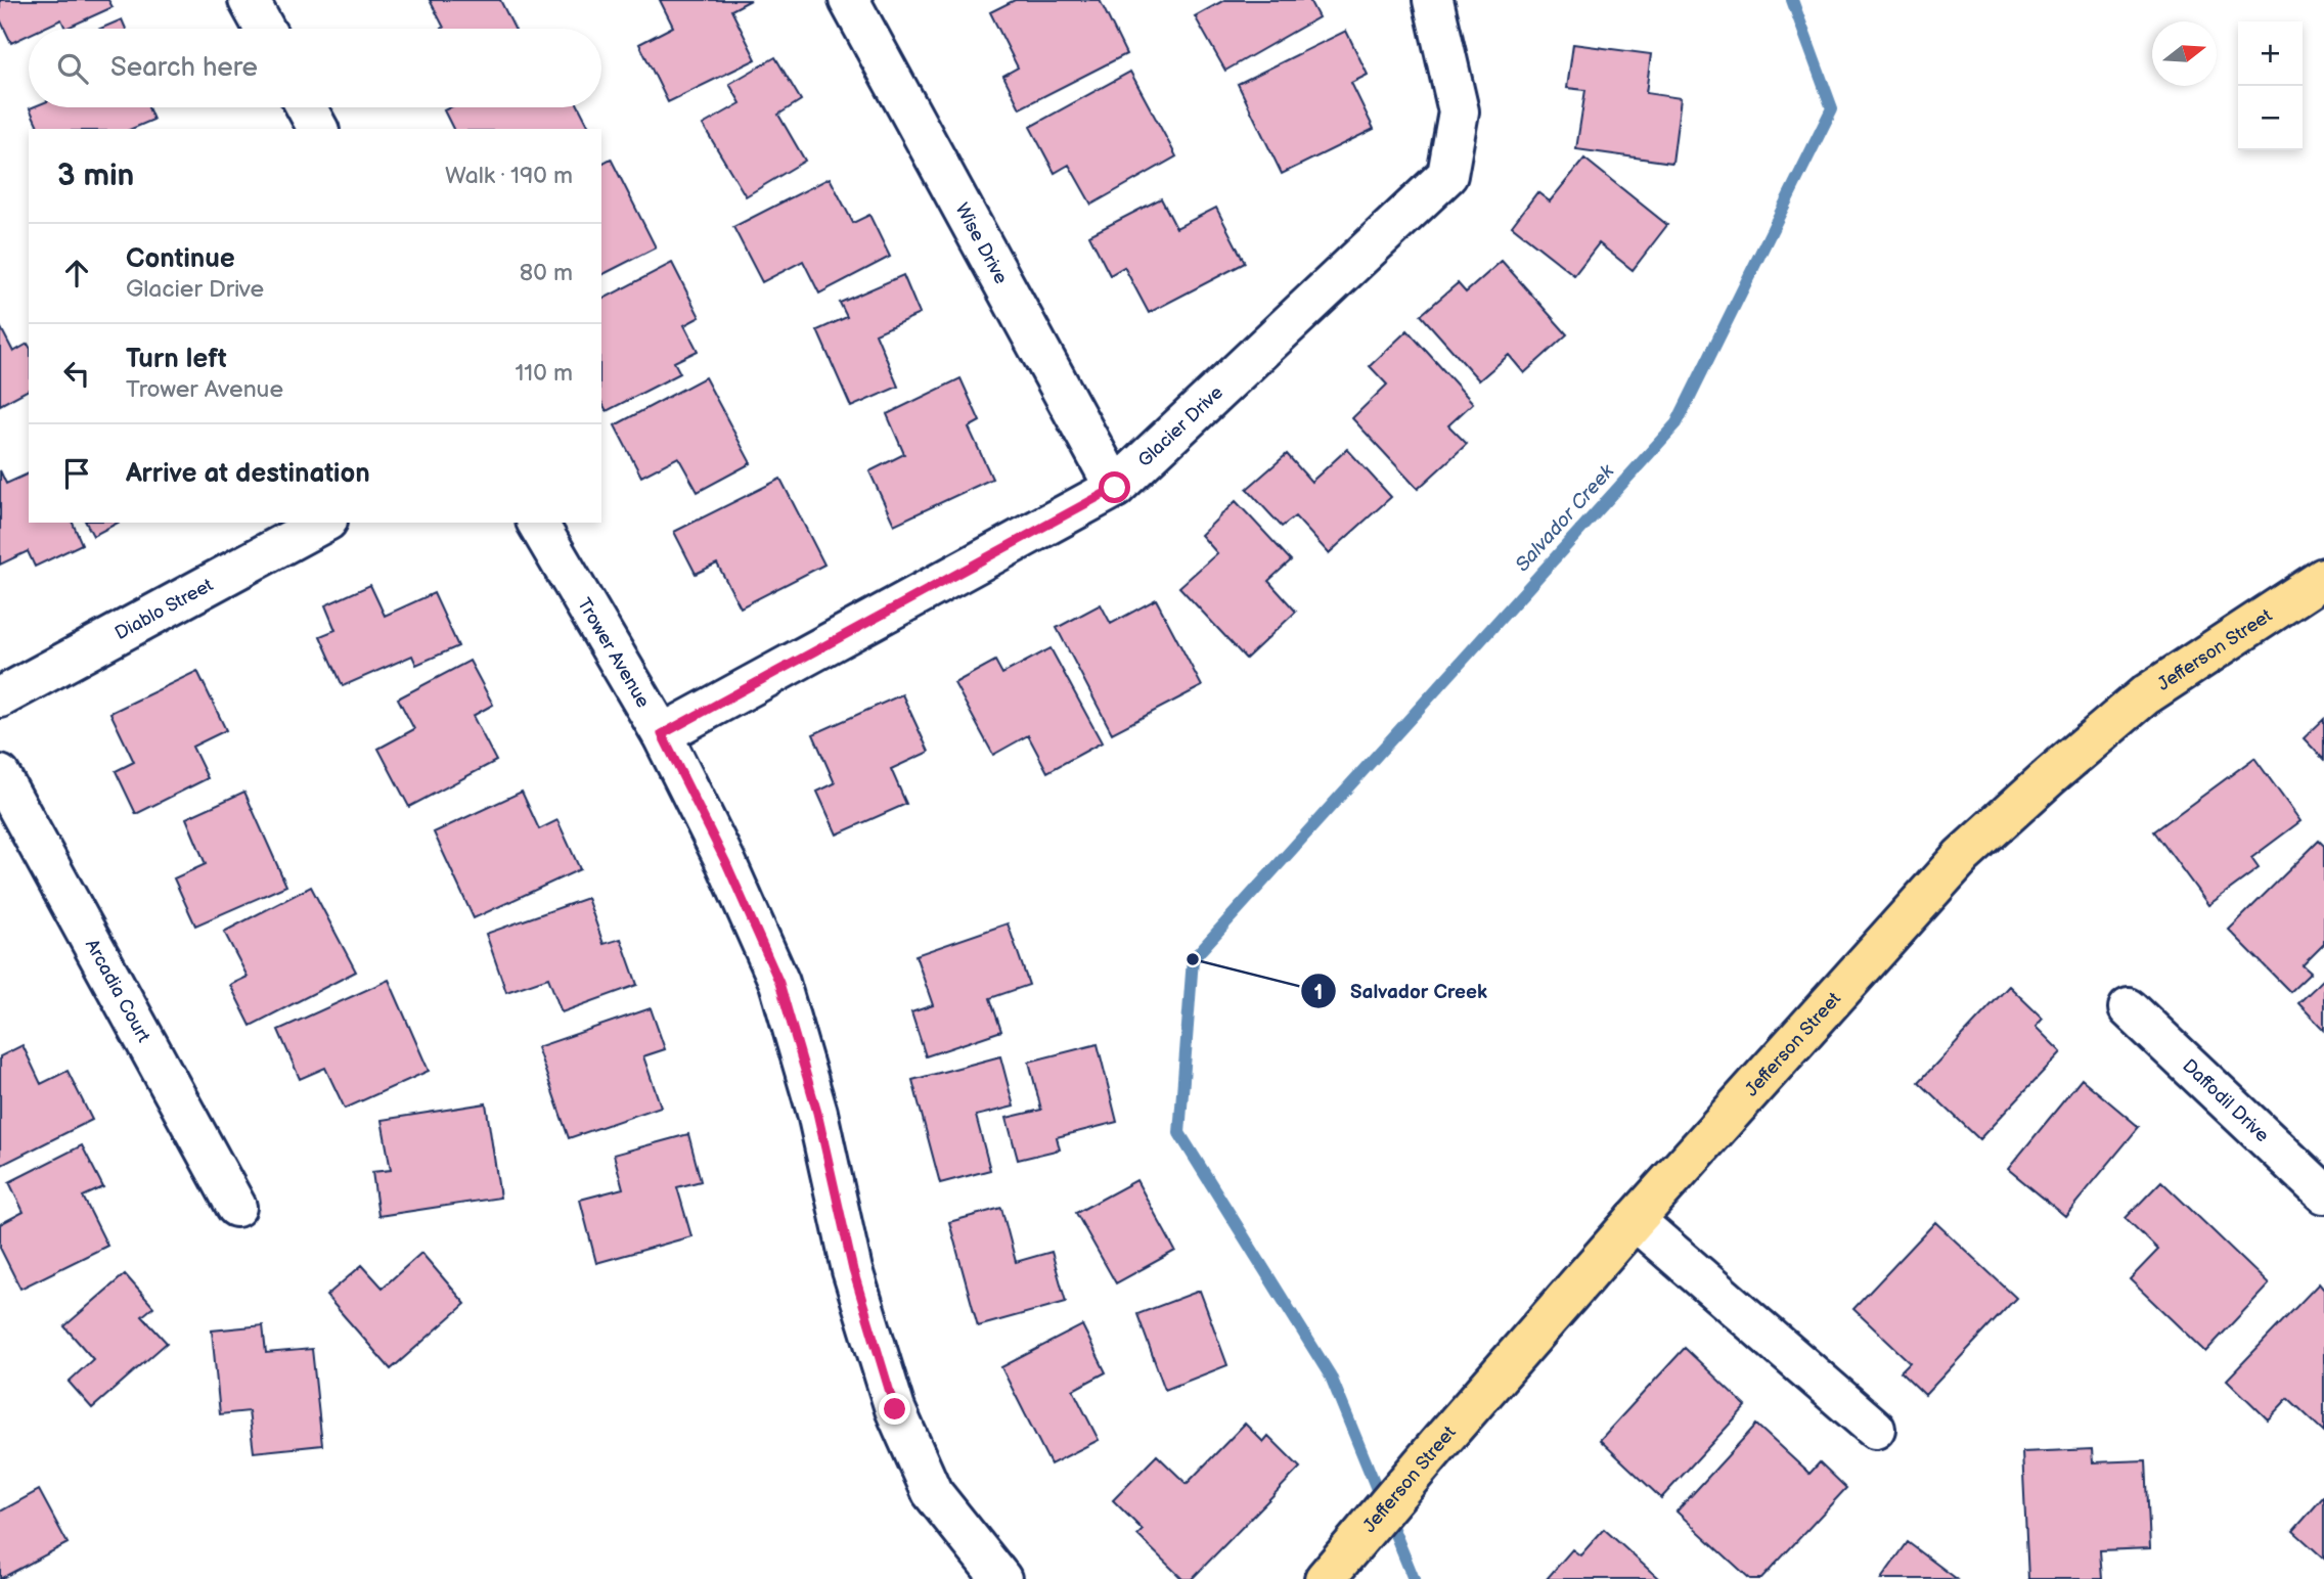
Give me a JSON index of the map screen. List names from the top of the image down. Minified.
{"streets":{"main road":["Jefferson Street"],"street":["Wise Drive","Glacier Drive","Diablo Street","Trower Avenue","Arcadia Court","Daffodil Drive"]},"crossings":[["Wise Drive","Glacier Drive"],["Glacier Drive","Trower Avenue"]],"water":["Salvador Creek"],"places":["Salvador Creek"],"north":"right","page":{"map_buttons":["+","−"],"search":"Search here","heading":["3 min","Walk · 190 m"],"list":[["Continue","Glacier Drive","80 m"],["Turn left","Trower Avenue","110 m"],"Arrive at destination"]}}
